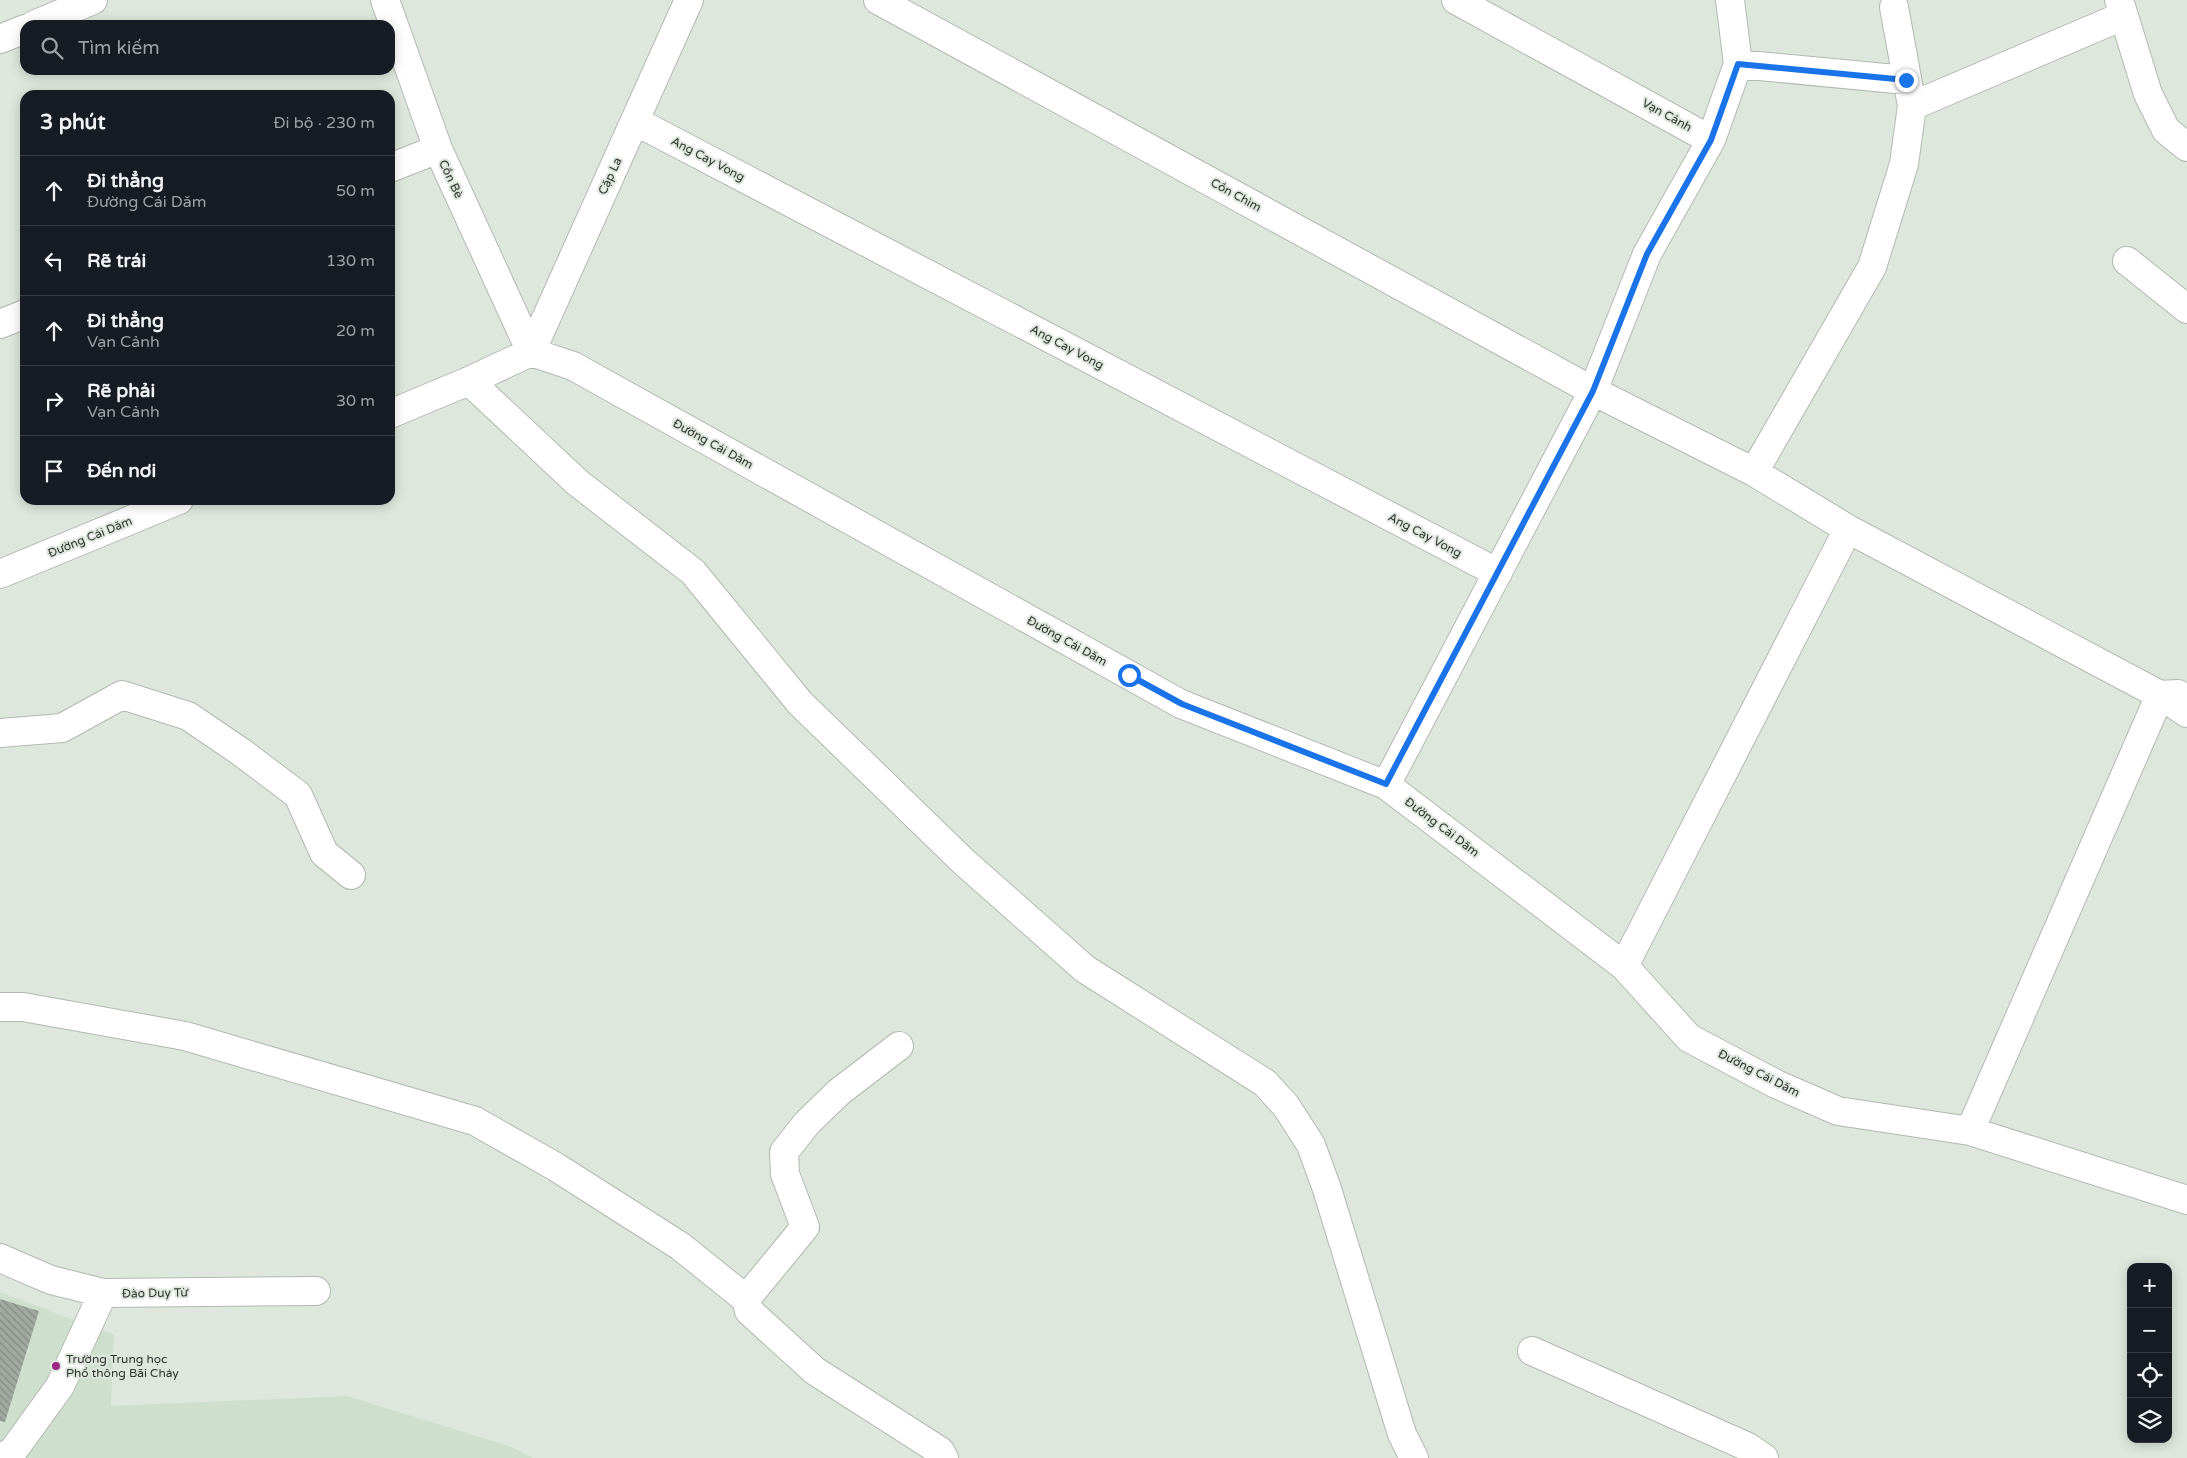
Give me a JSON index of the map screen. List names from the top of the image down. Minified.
{"streets":{"street":["Vạn Cảnh","Ang Cay Vong","Cặp La","Cồn Bè","Cồn Chìm","Đường Cái Dăm","Đào Duy Từ"]},"crossings":[["Ang Cay Vong","Cặp La"],["Cặp La","Cồn Bè"],["Cặp La","Đường Cái Dăm"],["Cồn Bè","Đường Cái Dăm"]],"places":["Trường Trung học Phổ thông Bãi Cháy"],"page":{"search":"Tìm kiếm","heading":["3 phút","Đi bộ · 230 m"],"list":[["Đi thẳng","Đường Cái Dăm","50 m"],["Rẽ trái","130 m"],["Đi thẳng","Vạn Cảnh","20 m"],["Rẽ phải","Vạn Cảnh","30 m"],"Đến nơi"],"map_buttons":["+","−"]}}
